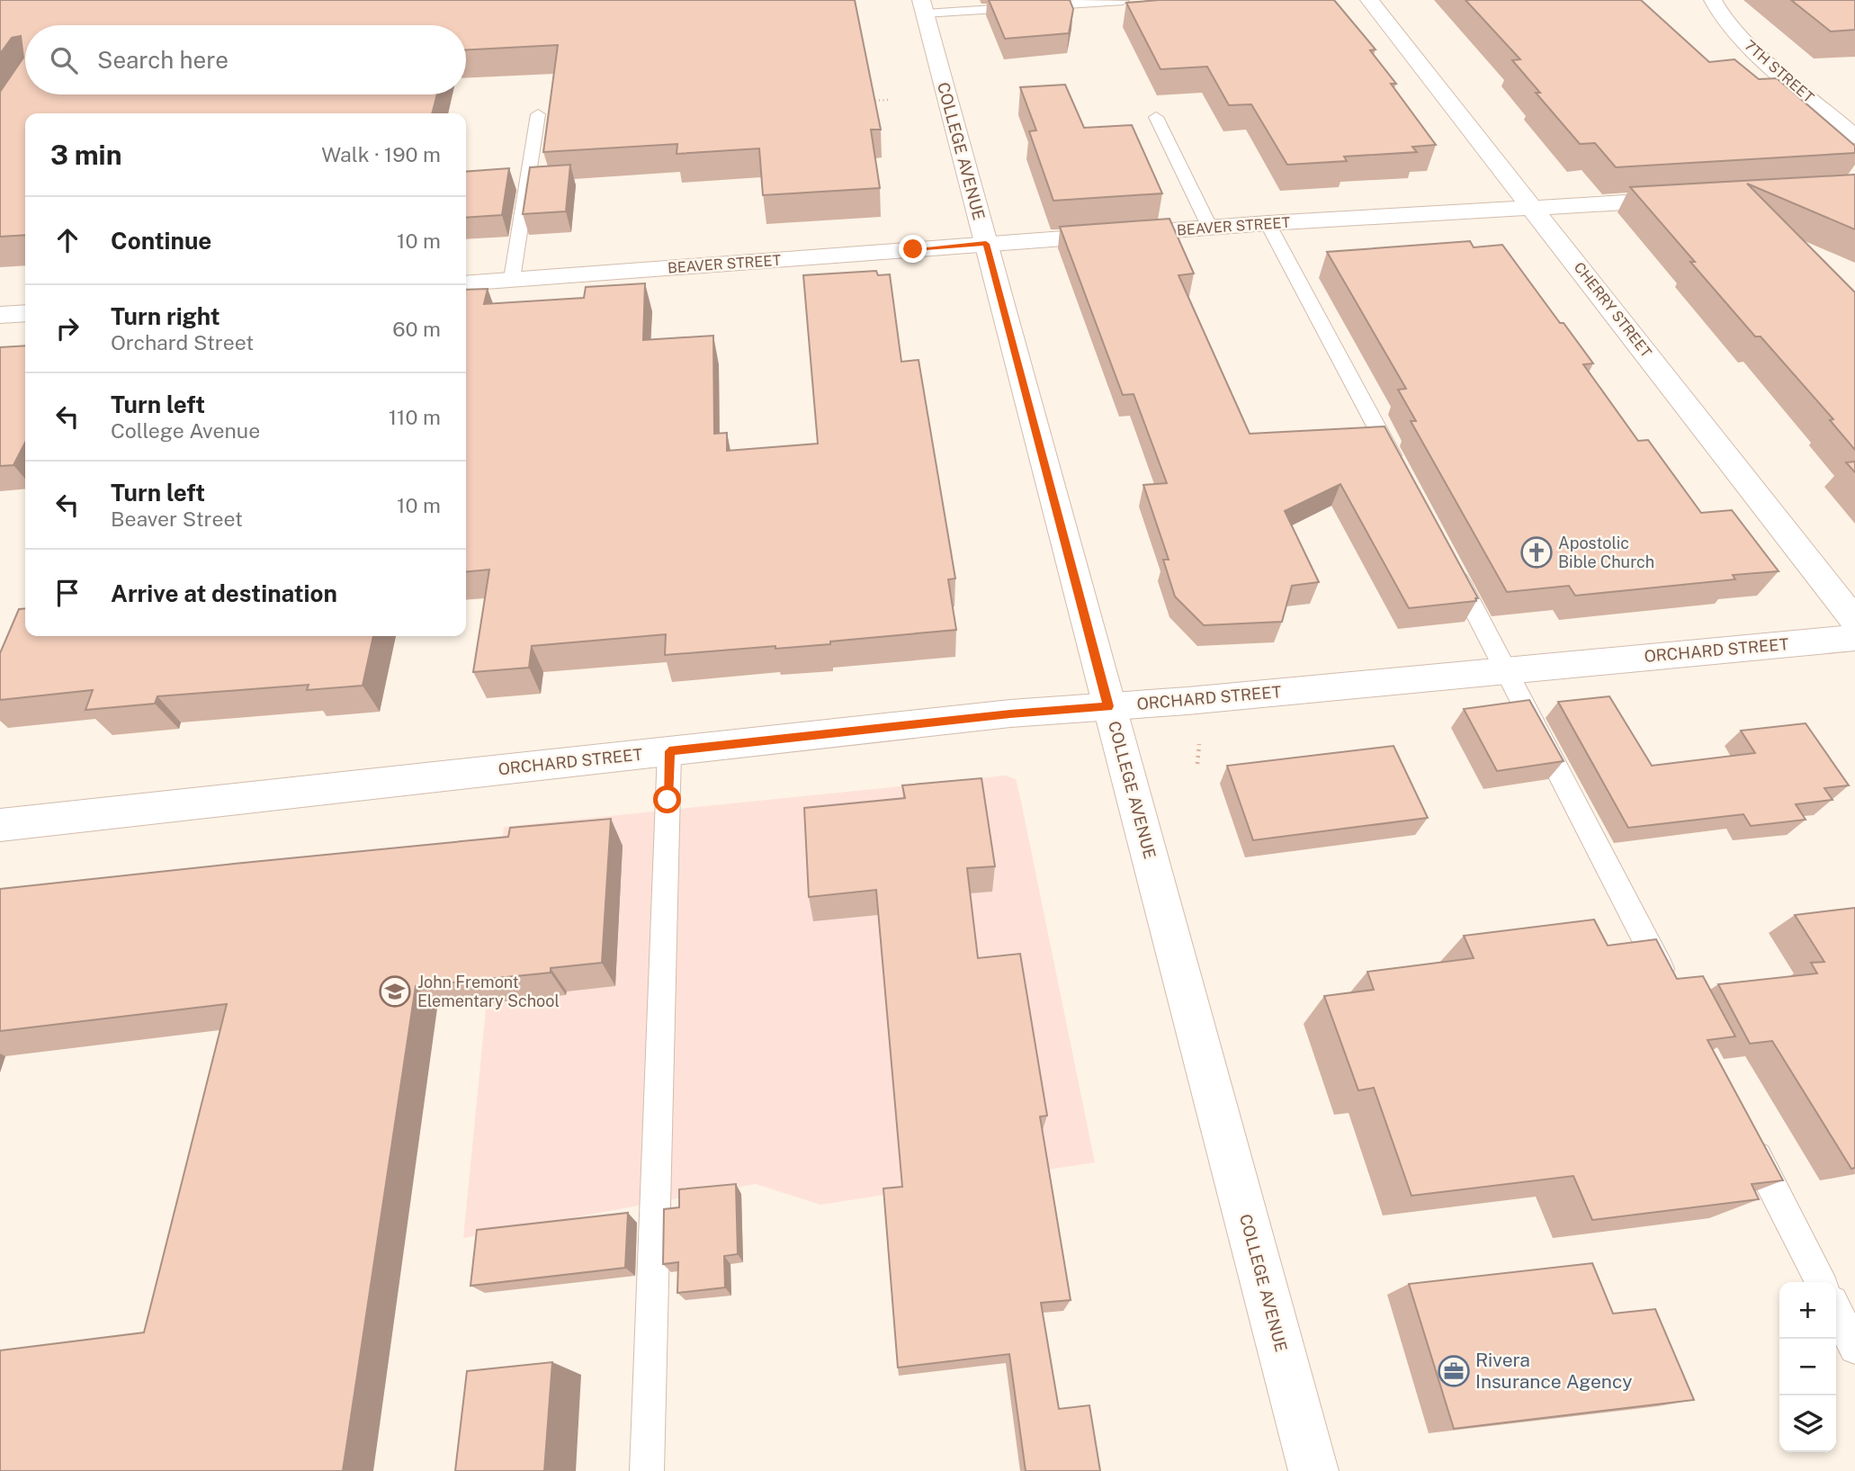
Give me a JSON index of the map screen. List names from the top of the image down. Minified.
{"streets":{"street":["7TH STREET","COLLEGE AVENUE","BEAVER STREET","CHERRY STREET","ORCHARD STREET"]},"crossings":[["COLLEGE AVENUE","BEAVER STREET"],["COLLEGE AVENUE","ORCHARD STREET"],["BEAVER STREET","CHERRY STREET"]],"places":{"church":["Apostolic Bible Church"],"school or university":["John Fremont Elementary School"],"office":["Rivera Insurance Agency"]},"page":{"search":"Search here","heading":["3 min","Walk · 190 m"],"list":[["Continue","10 m"],["Turn right","Orchard Street","60 m"],["Turn left","College Avenue","110 m"],["Turn left","Beaver Street","10 m"],"Arrive at destination"],"map_buttons":["+","−"]}}
